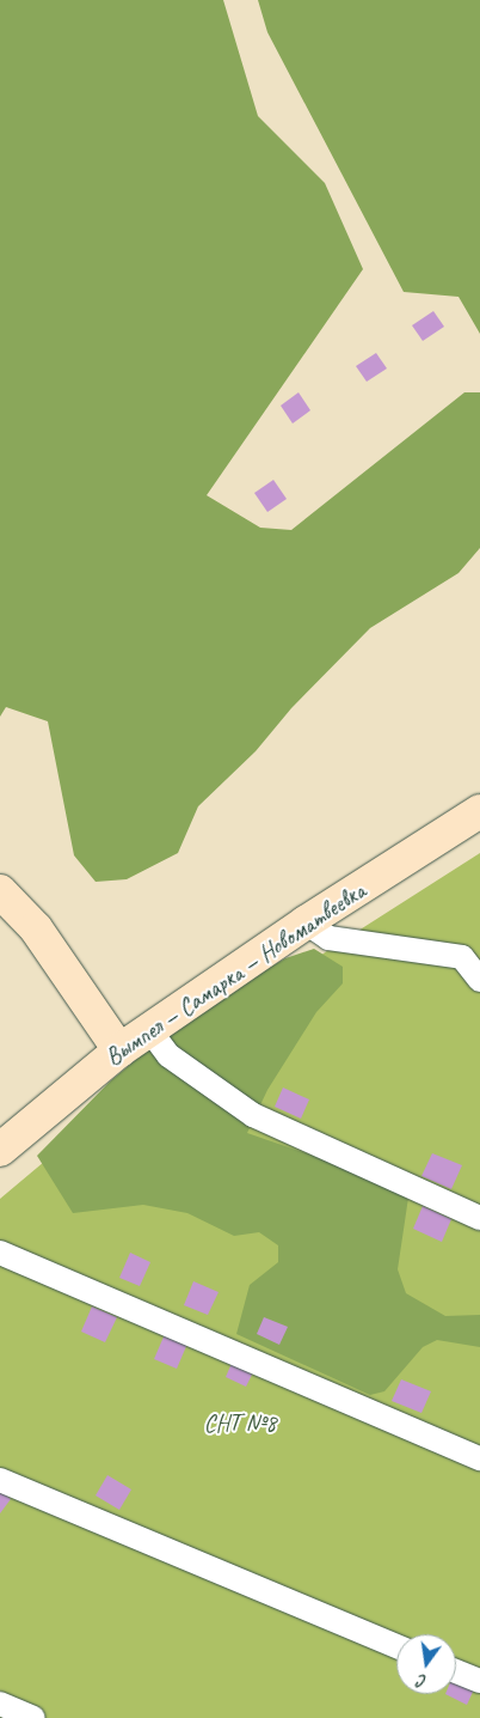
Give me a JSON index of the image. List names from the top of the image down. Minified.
{"streets":{"main road":["Вымпел — Самарка — Новоматвеевка"]},"parks":["СНТ №8"],"north":"bottom"}
